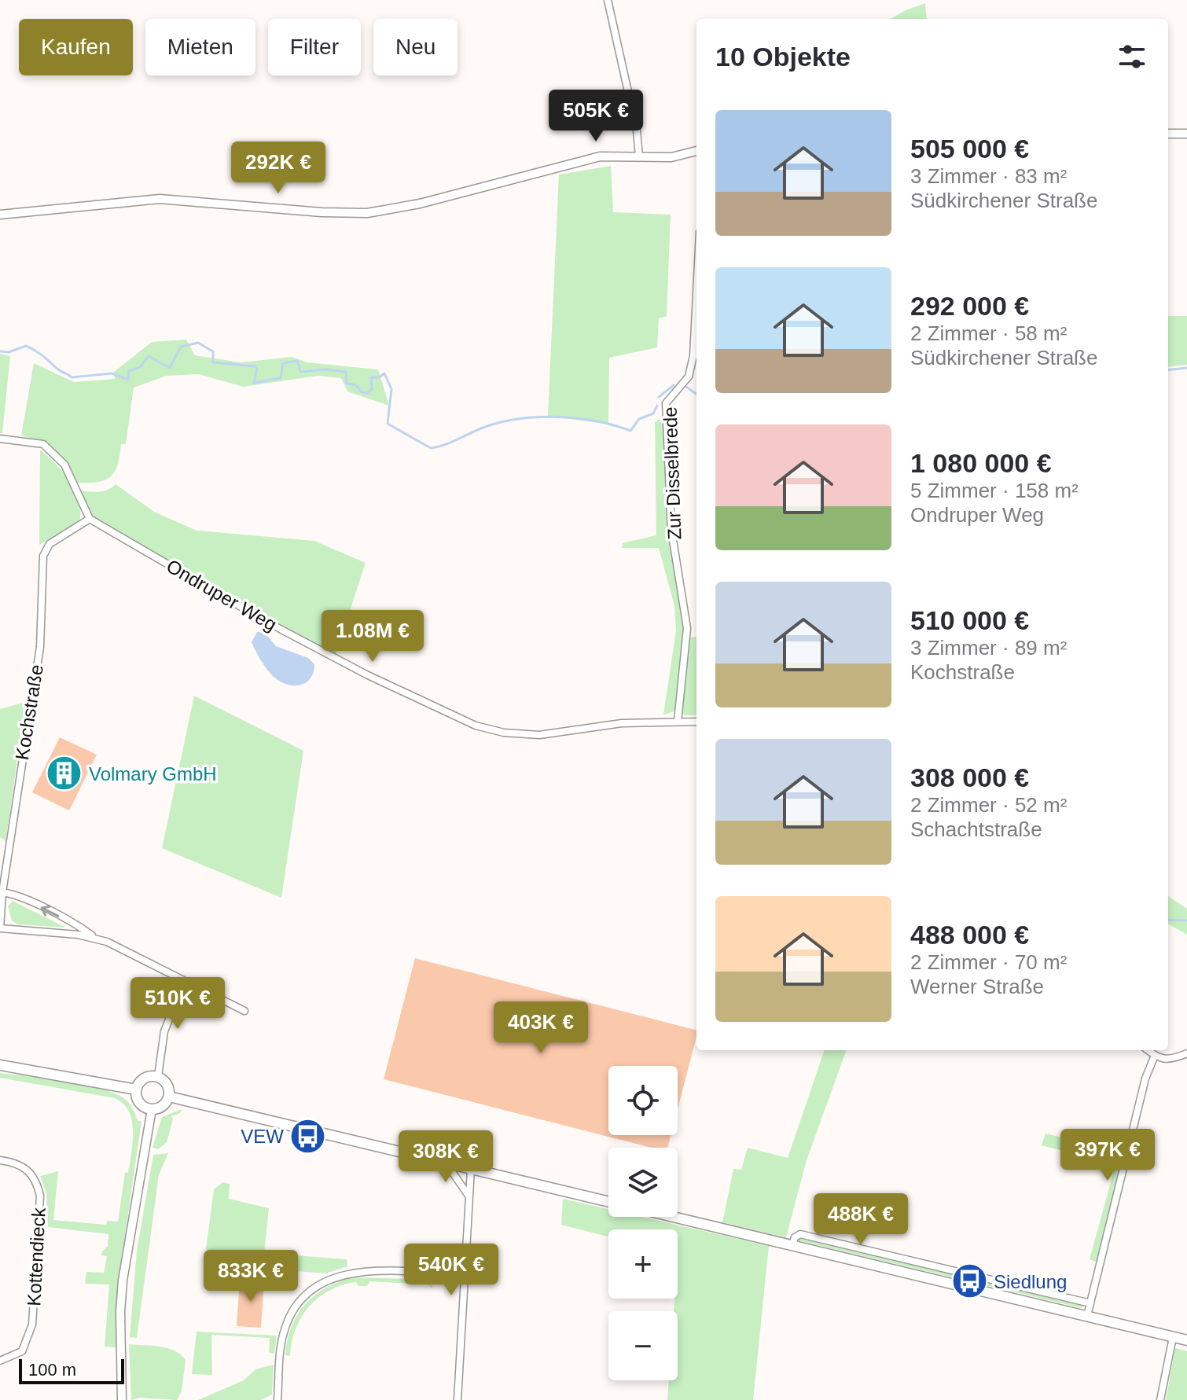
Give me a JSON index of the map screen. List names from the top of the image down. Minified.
{"streets":{"street":["Zur Disselbrede","Ondruper Weg","Kochstraße","Kottendieck"]},"crossings":[["Zur Disselbrede","Ondruper Weg"],["Ondruper Weg","Kochstraße"]],"places":{"building":["Volmary GmbH"],"bus stop":["VEW","Siedlung"]},"scale_bar":"100 m","page":{"chip":["Kaufen","Mieten","Filter","Neu"],"heading":"10 Objekte","price":["505K €","292K €","1.08M €","510K €","403K €","397K €","308K €","488K €","540K €","833K €"],"list":[{"name":"505 000 €","note":"3 Zimmer · 83 m² · Südkirchener Straße"},{"name":"292 000 €","note":"2 Zimmer · 58 m² · Südkirchener Straße"},{"name":"1 080 000 €","note":"5 Zimmer · 158 m² · Ondruper Weg"},{"name":"510 000 €","note":"3 Zimmer · 89 m² · Kochstraße"},{"name":"308 000 €","note":"2 Zimmer · 52 m² · Schachtstraße"},{"name":"488 000 €","note":"2 Zimmer · 70 m² · Werner Straße"}],"map_buttons":["+","−"],"scale":"100 m"}}
